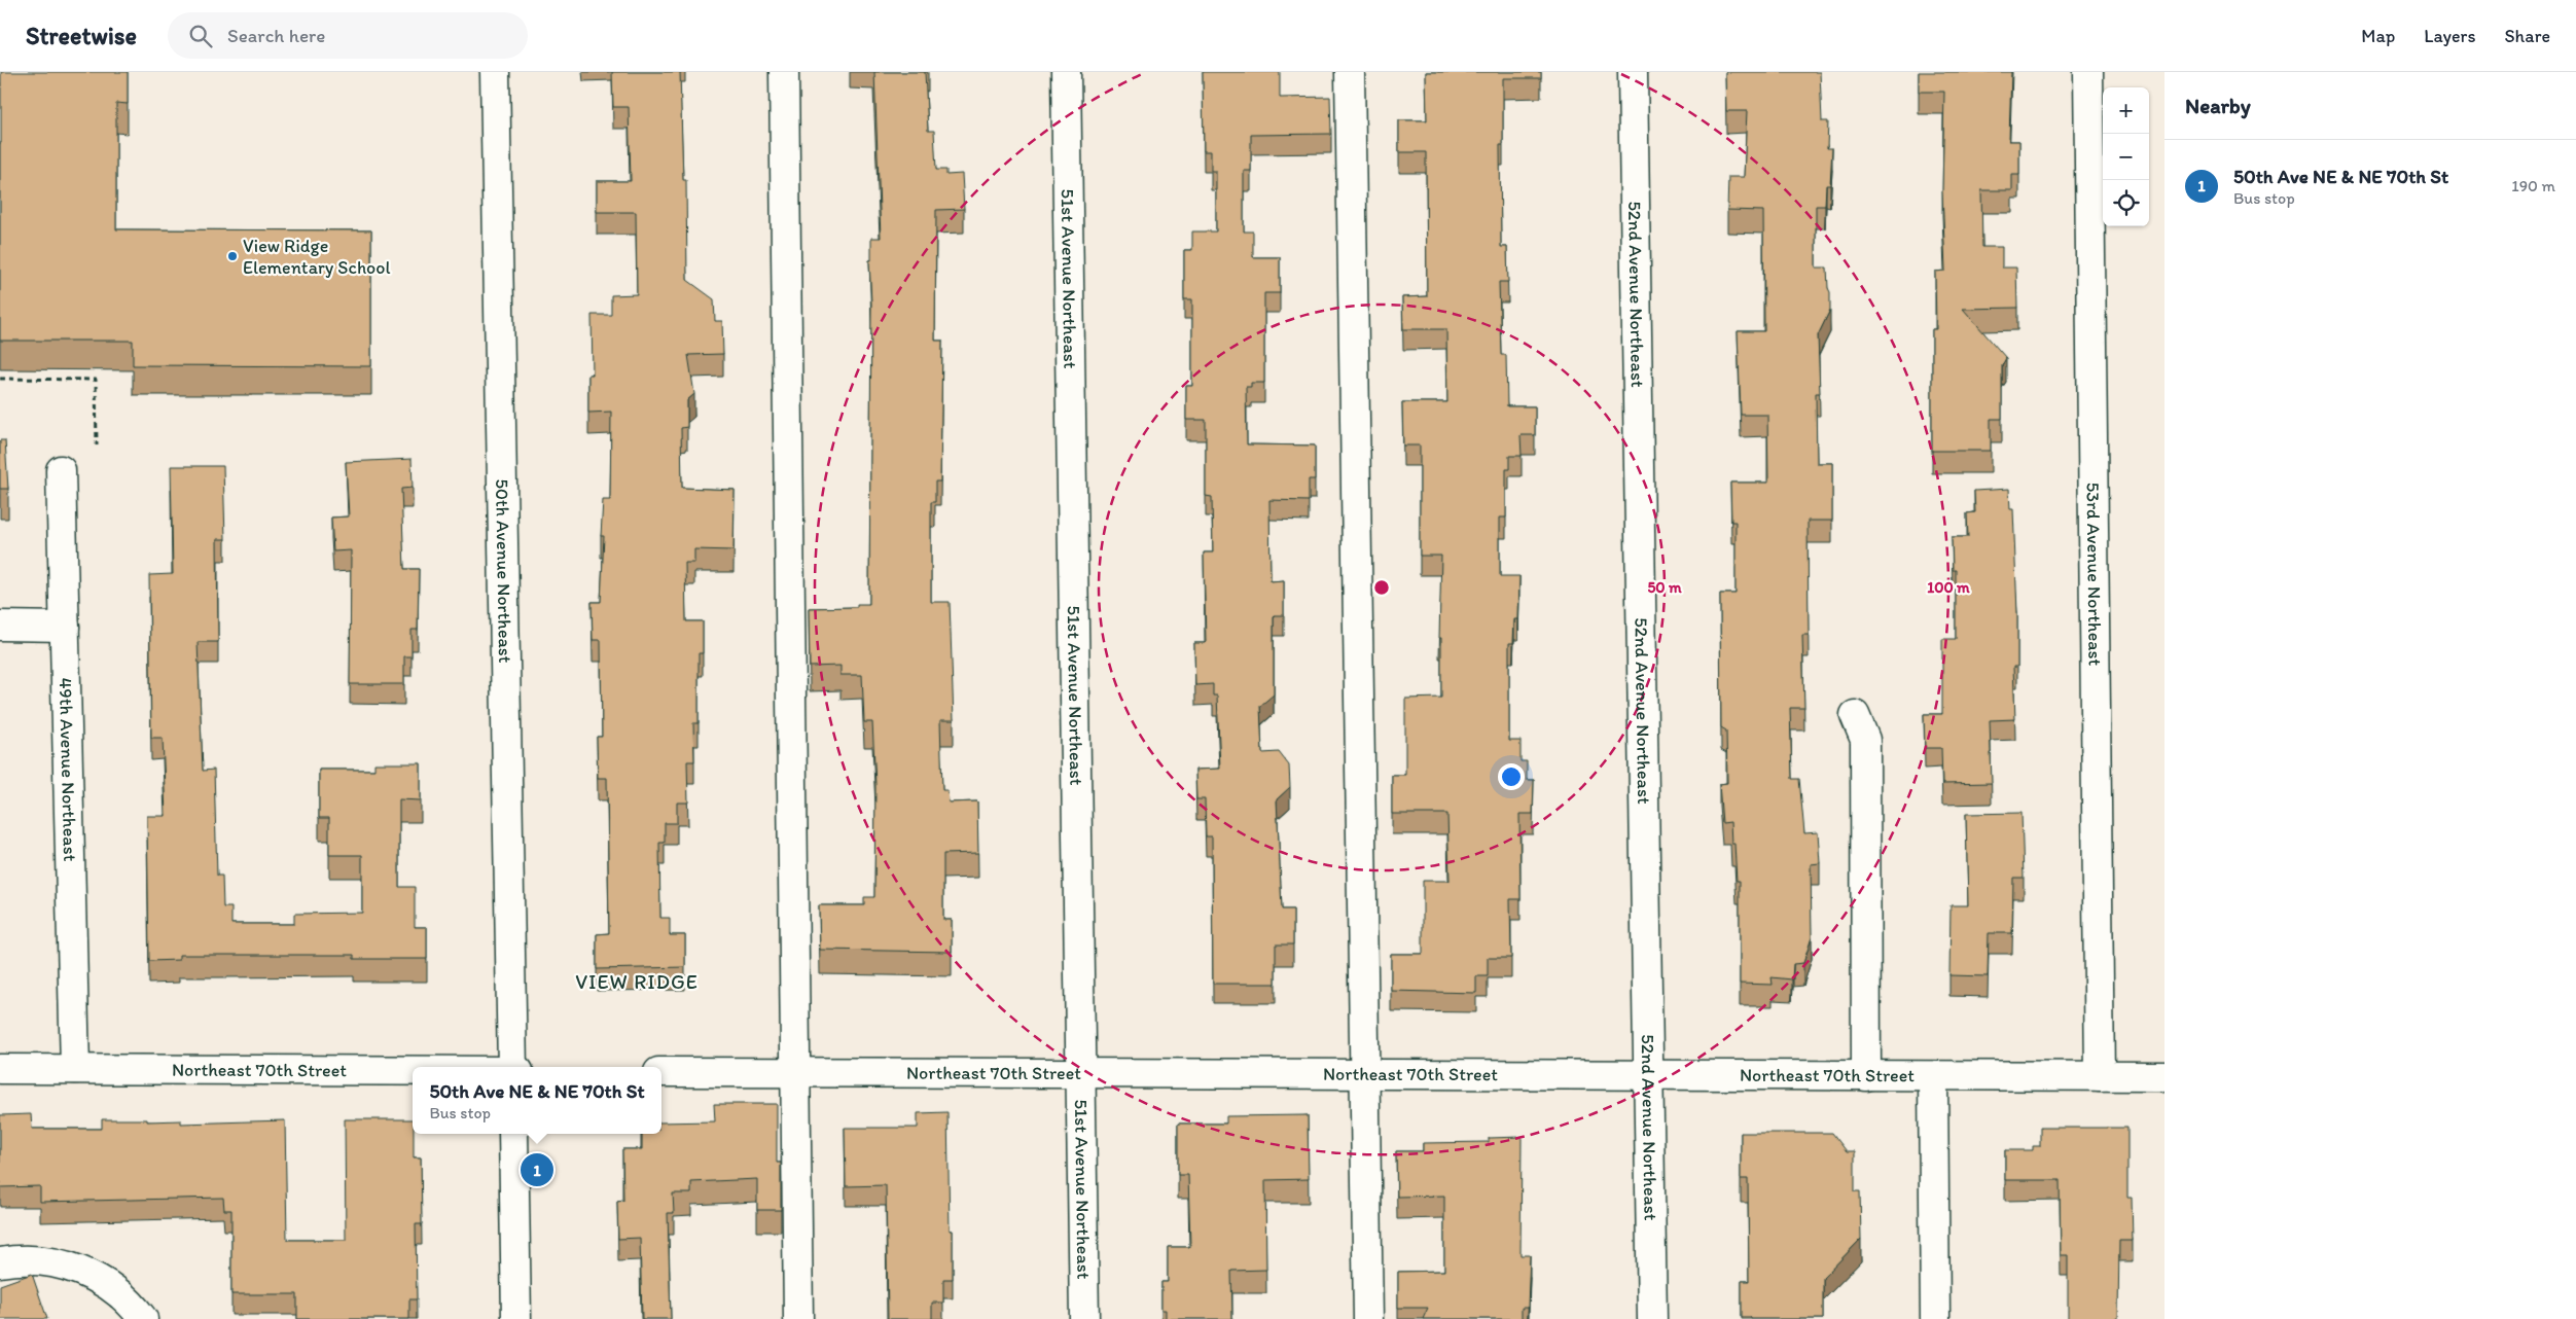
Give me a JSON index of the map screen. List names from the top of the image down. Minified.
{"streets":{"street":["51st Avenue Northeast","52nd Avenue Northeast","50th Avenue Northeast","53rd Avenue Northeast","49th Avenue Northeast","Northeast 70th Street"]},"crossings":[["51st Avenue Northeast","Northeast 70th Street"],["52nd Avenue Northeast","Northeast 70th Street"],["53rd Avenue Northeast","Northeast 70th Street"],["49th Avenue Northeast","Northeast 70th Street"]],"districts":["VIEW RIDGE"],"places":["View Ridge Elementary School"],"page":{"header":"Streetwise","search":"Search here","nav":["Map","Layers","Share"],"heading":"Nearby","map_buttons":["+","−"],"list":[{"mark":"1","name":"50th Ave NE & NE 70th St","note":"Bus stop","value":"190 m"}],"popup":["50th Ave NE & NE 70th St","Bus stop"],"pins":"1"},"rings":["50 m","100 m"]}
